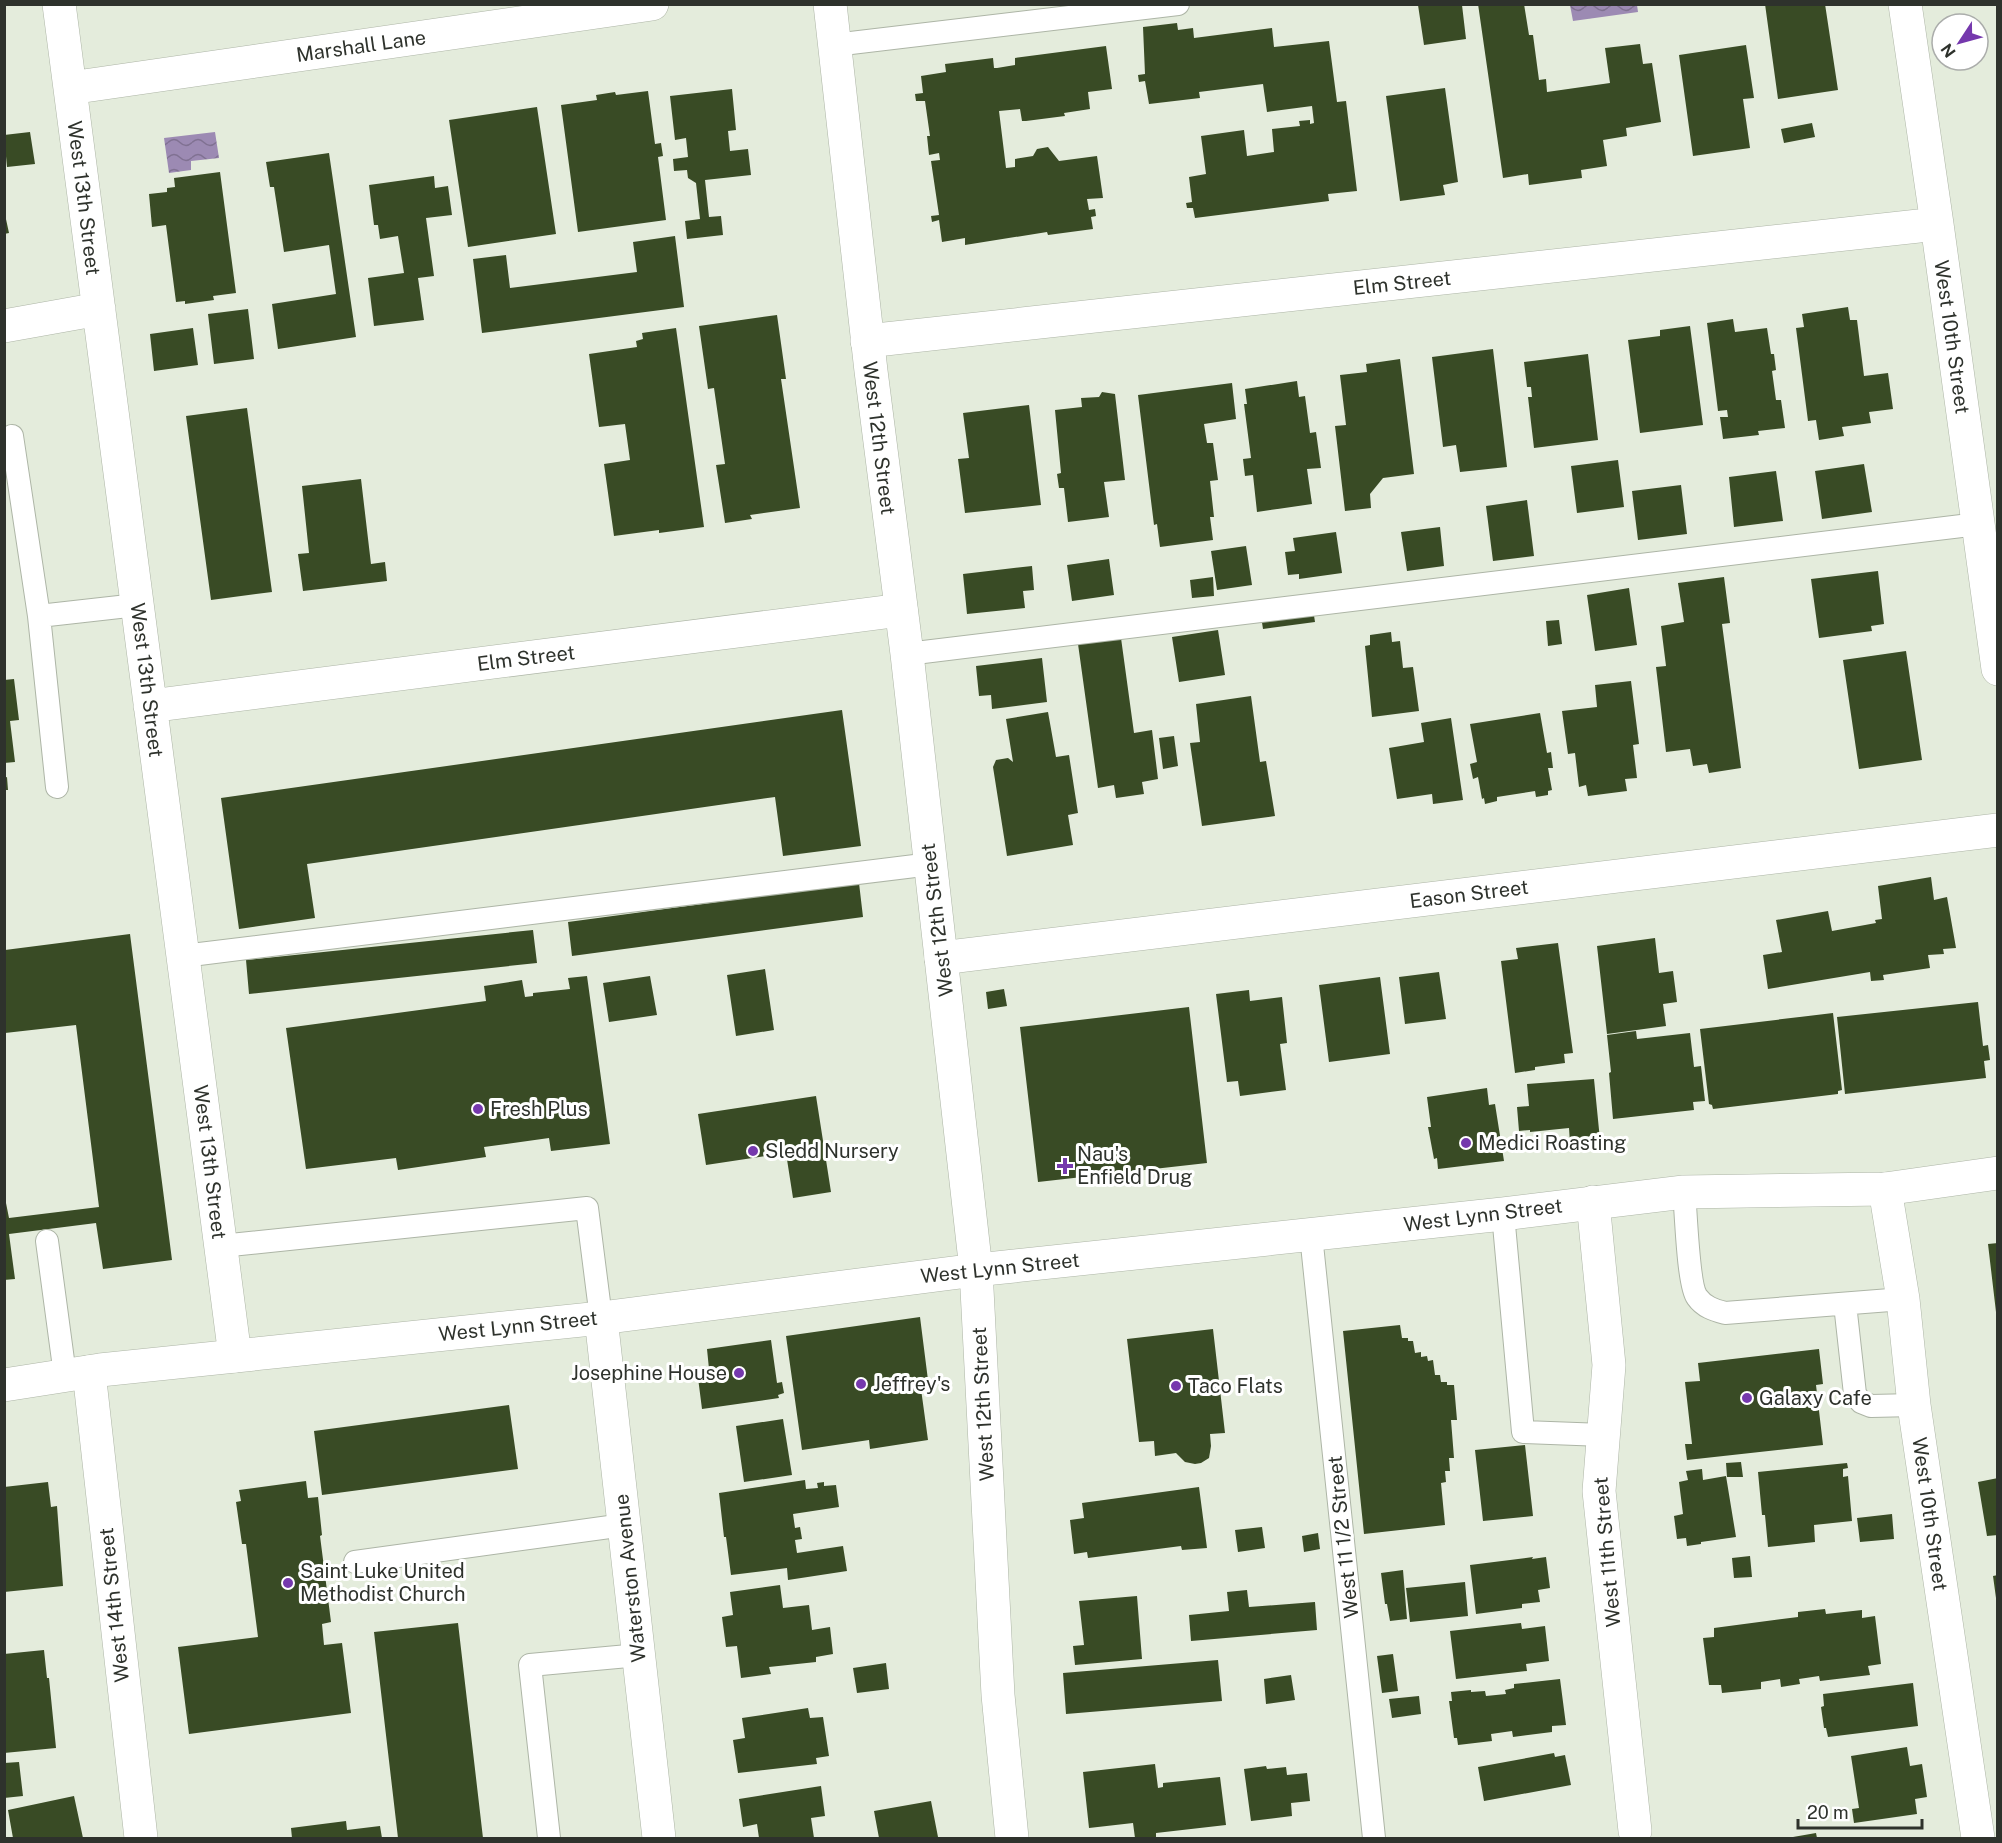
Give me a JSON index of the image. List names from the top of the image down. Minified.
{"streets":{"street":["Marshall Lane","West 13th Street","Elm Street","West 10th Street","West 12th Street","Eason Street","West Lynn Street","West 11th Street","Waterston Avenue","West 14th Street"],"lane":["West 11 1/2 Street"]},"crossings":[["Marshall Lane","West 13th Street"],["West 13th Street","Elm Street"],["West 13th Street","West Lynn Street"],["Elm Street","West 10th Street"],["Elm Street","West 12th Street"],["West 10th Street","West Lynn Street"],["West 12th Street","Eason Street"],["West 12th Street","West Lynn Street"],["West Lynn Street","West 11 1/2 Street"],["West Lynn Street","West 11th Street"],["West Lynn Street","Waterston Avenue"],["West Lynn Street","West 14th Street"]],"places":{"other":["Fresh Plus","Medici Roasting","Sledd Nursery","Josephine House","Jeffrey's","Taco Flats","Galaxy Cafe","Saint Luke United Methodist Church"],"health":["Nau's Enfield Drug"]},"scale_bar":"20 m","north":"bottom left"}
